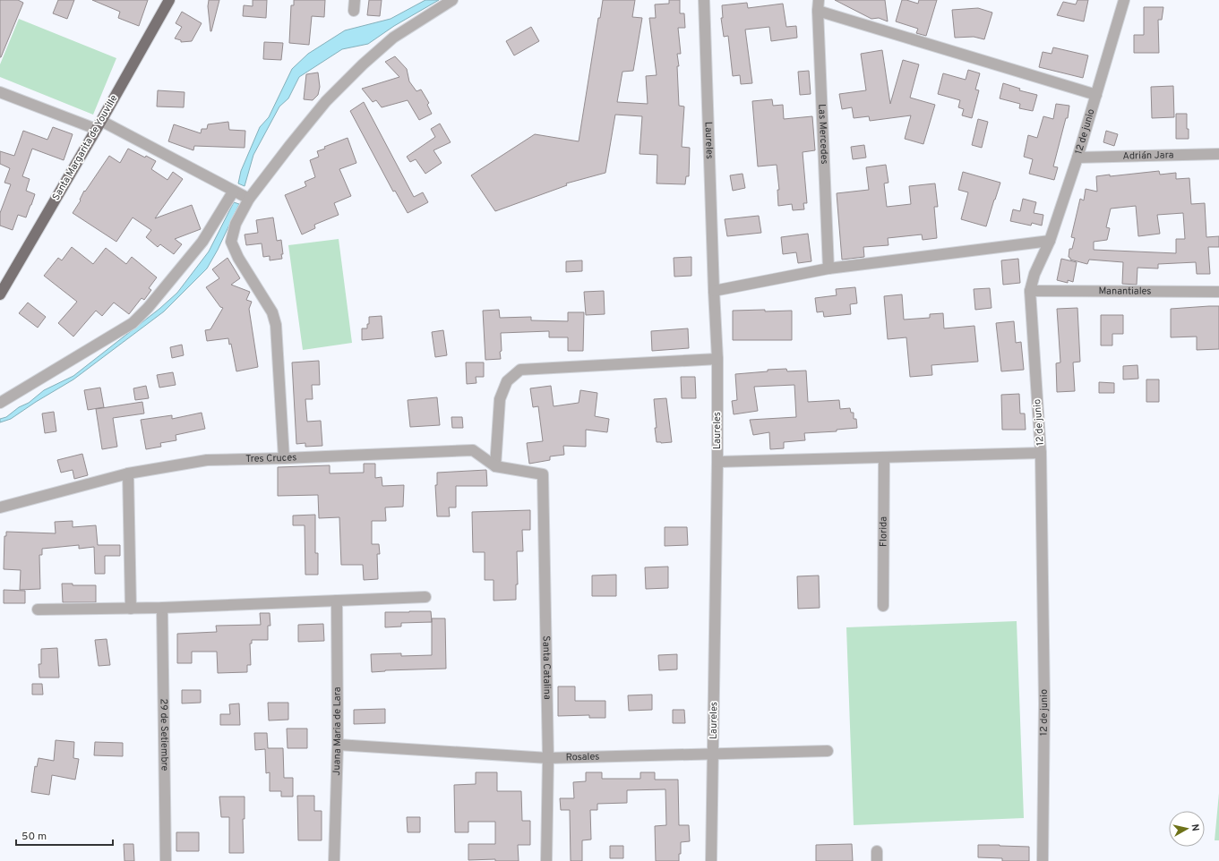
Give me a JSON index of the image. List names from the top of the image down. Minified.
{"streets":{"main road":["Santa Margarita de Youville"],"street":["12 de junio","Las Mercedes","Laureles","Adrián Jara","Manantiales","Tres Cruces","Florida","Santa Catalina","Juana Maria de Lara","29 de Setiembre","Rosales"]},"crossings":[["12 de junio","Adrián Jara"],["12 de junio","Manantiales"],["Laureles","Rosales"],["Tres Cruces","Santa Catalina"],["Santa Catalina","Rosales"],["Juana Maria de Lara","Rosales"]],"scale_bar":"50 m","north":"right"}
